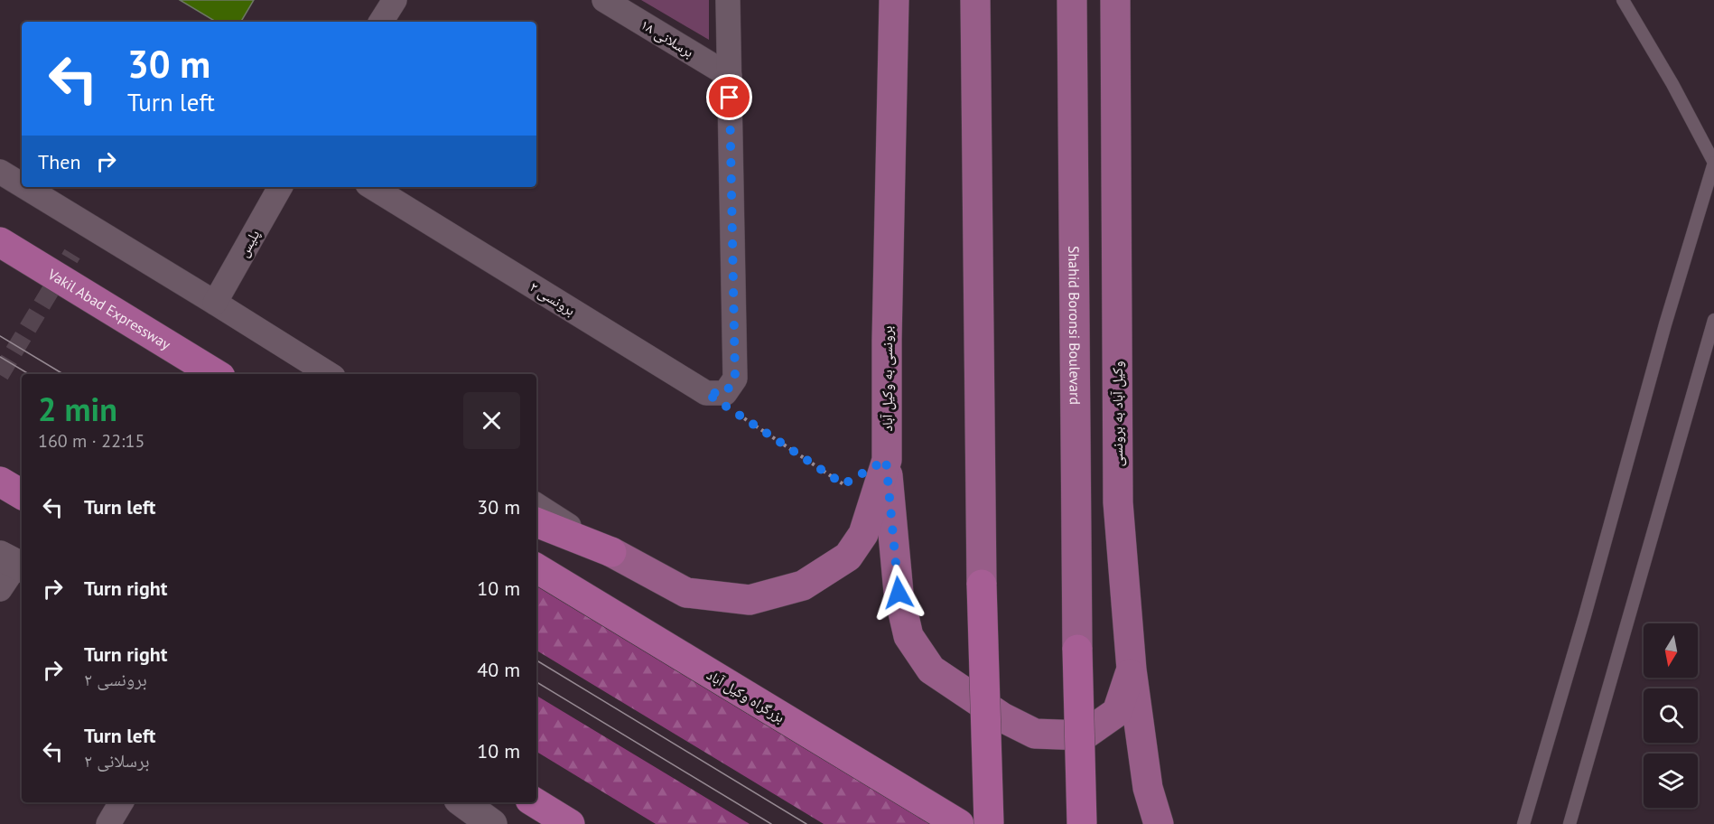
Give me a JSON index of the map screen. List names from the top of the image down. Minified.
{"streets":{"highway":["Vakil Abad Expressway","بزرگراه وکیل آباد"],"main road":["Shahid Boronsi Boulevard","برونسی به وکیل آباد","وکیل آباد به برونسی"],"street":["برسلانی ۱۸","پلیس","برونسی ۲"]},"north":"bottom","page":{"turn":["30 m","Turn left"],"then":"Then","heading":["2 min","160 m · 22:15"],"list":[{"name":"Turn left","value":"30 m"},{"name":"Turn right","value":"10 m"},{"name":"Turn right","note":"برونسی ۲","value":"40 m"},{"name":"Turn left","note":"برسلانی ۲","value":"10 m"}]}}
